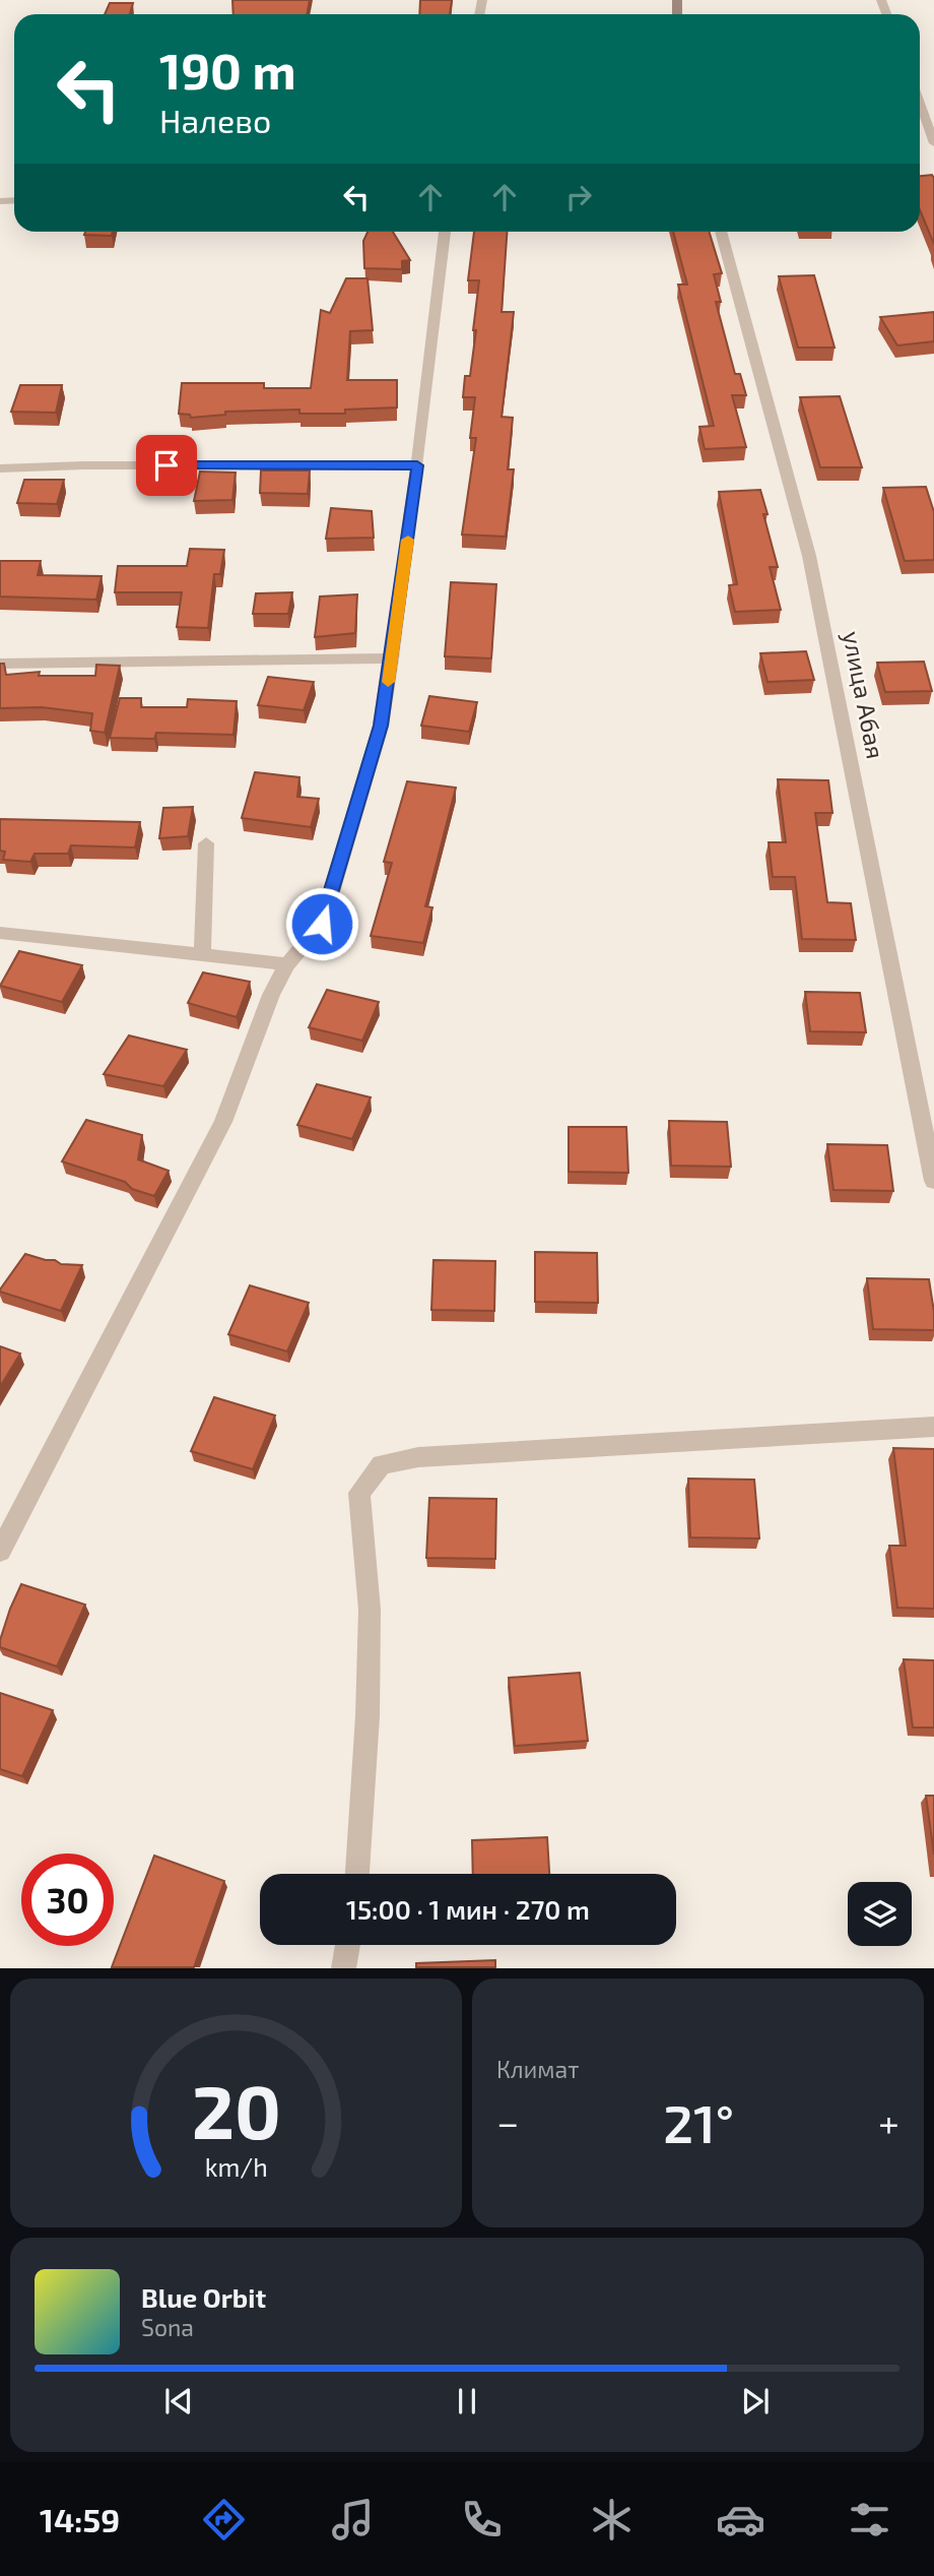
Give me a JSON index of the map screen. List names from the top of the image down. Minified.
{"streets":{"street":["улица Абая"]},"page":{"turn":["190 m","Налево"],"limit":"30","trip":"15:00 · 1 мин · 270 m","tile":"Климат","heat":["−","21°","+"],"song":["Blue Orbit","Sona"],"tabs":"14:59","gauge":["20","km/h"]}}
